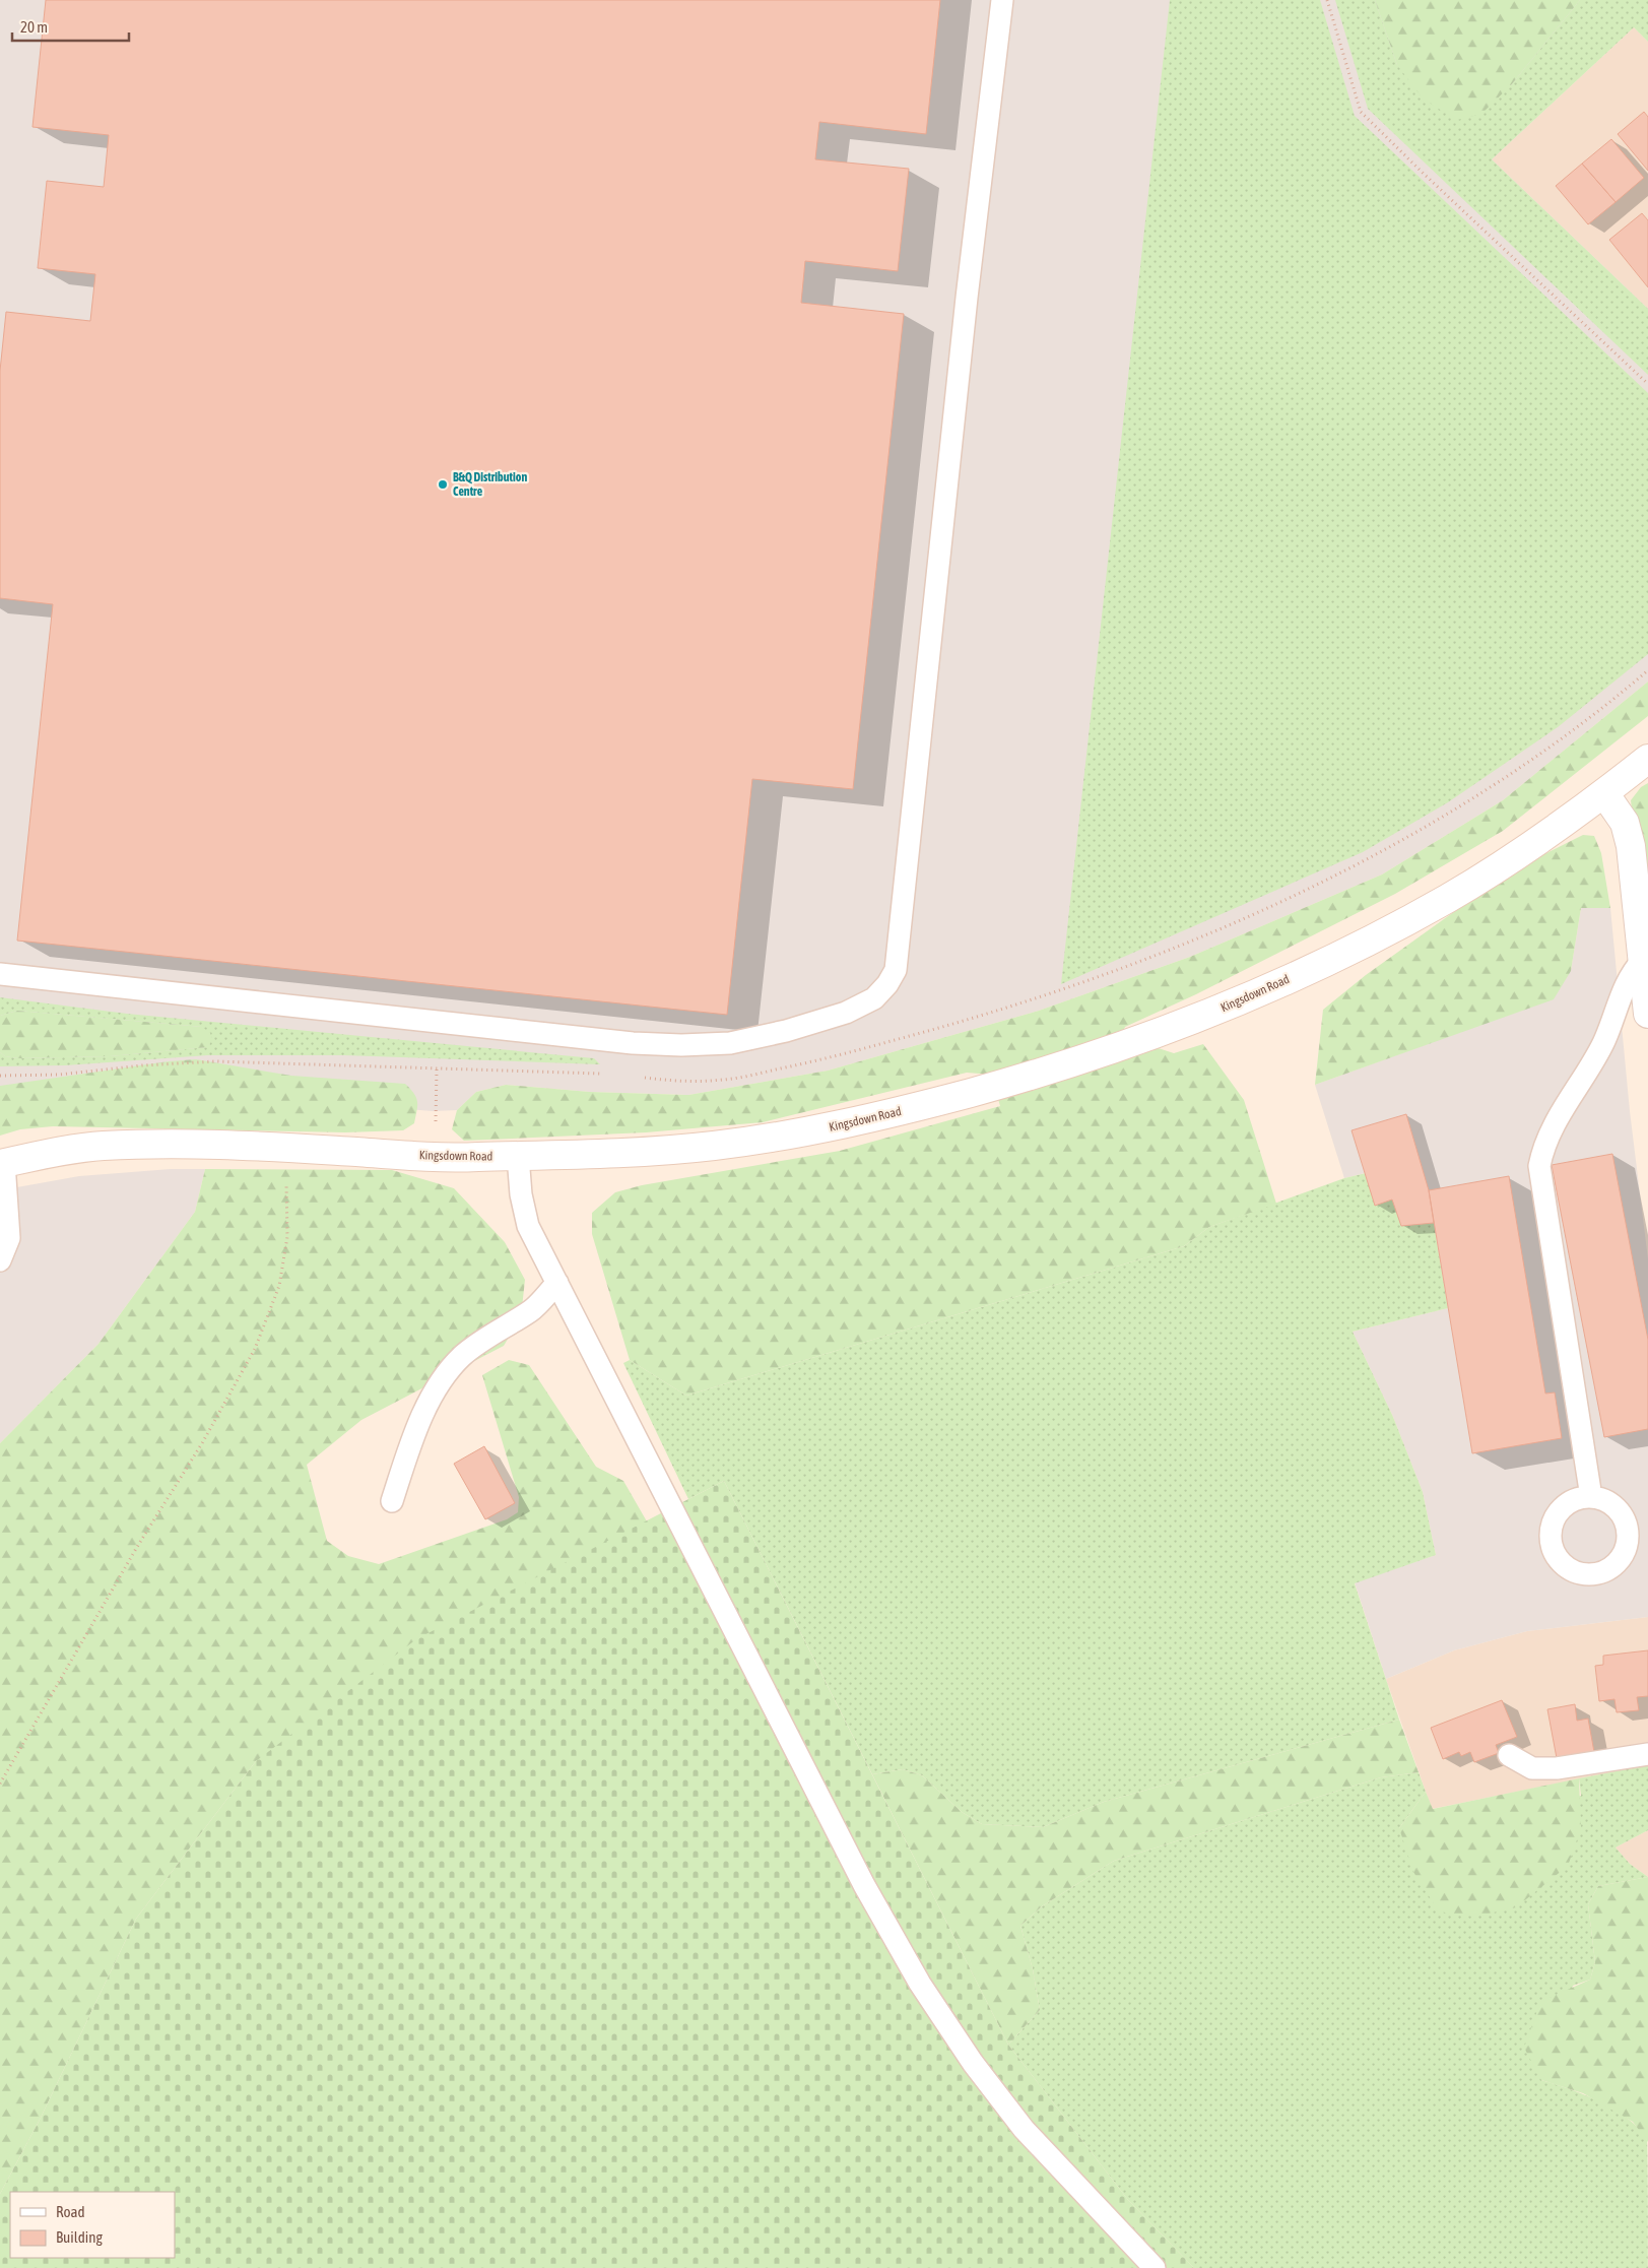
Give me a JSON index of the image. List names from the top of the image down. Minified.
{"streets":{"main road":["Kingsdown Road"]},"places":["B&Q Distribution Centre"],"legend":["Road","Building"],"scale_bar":"20 m"}
